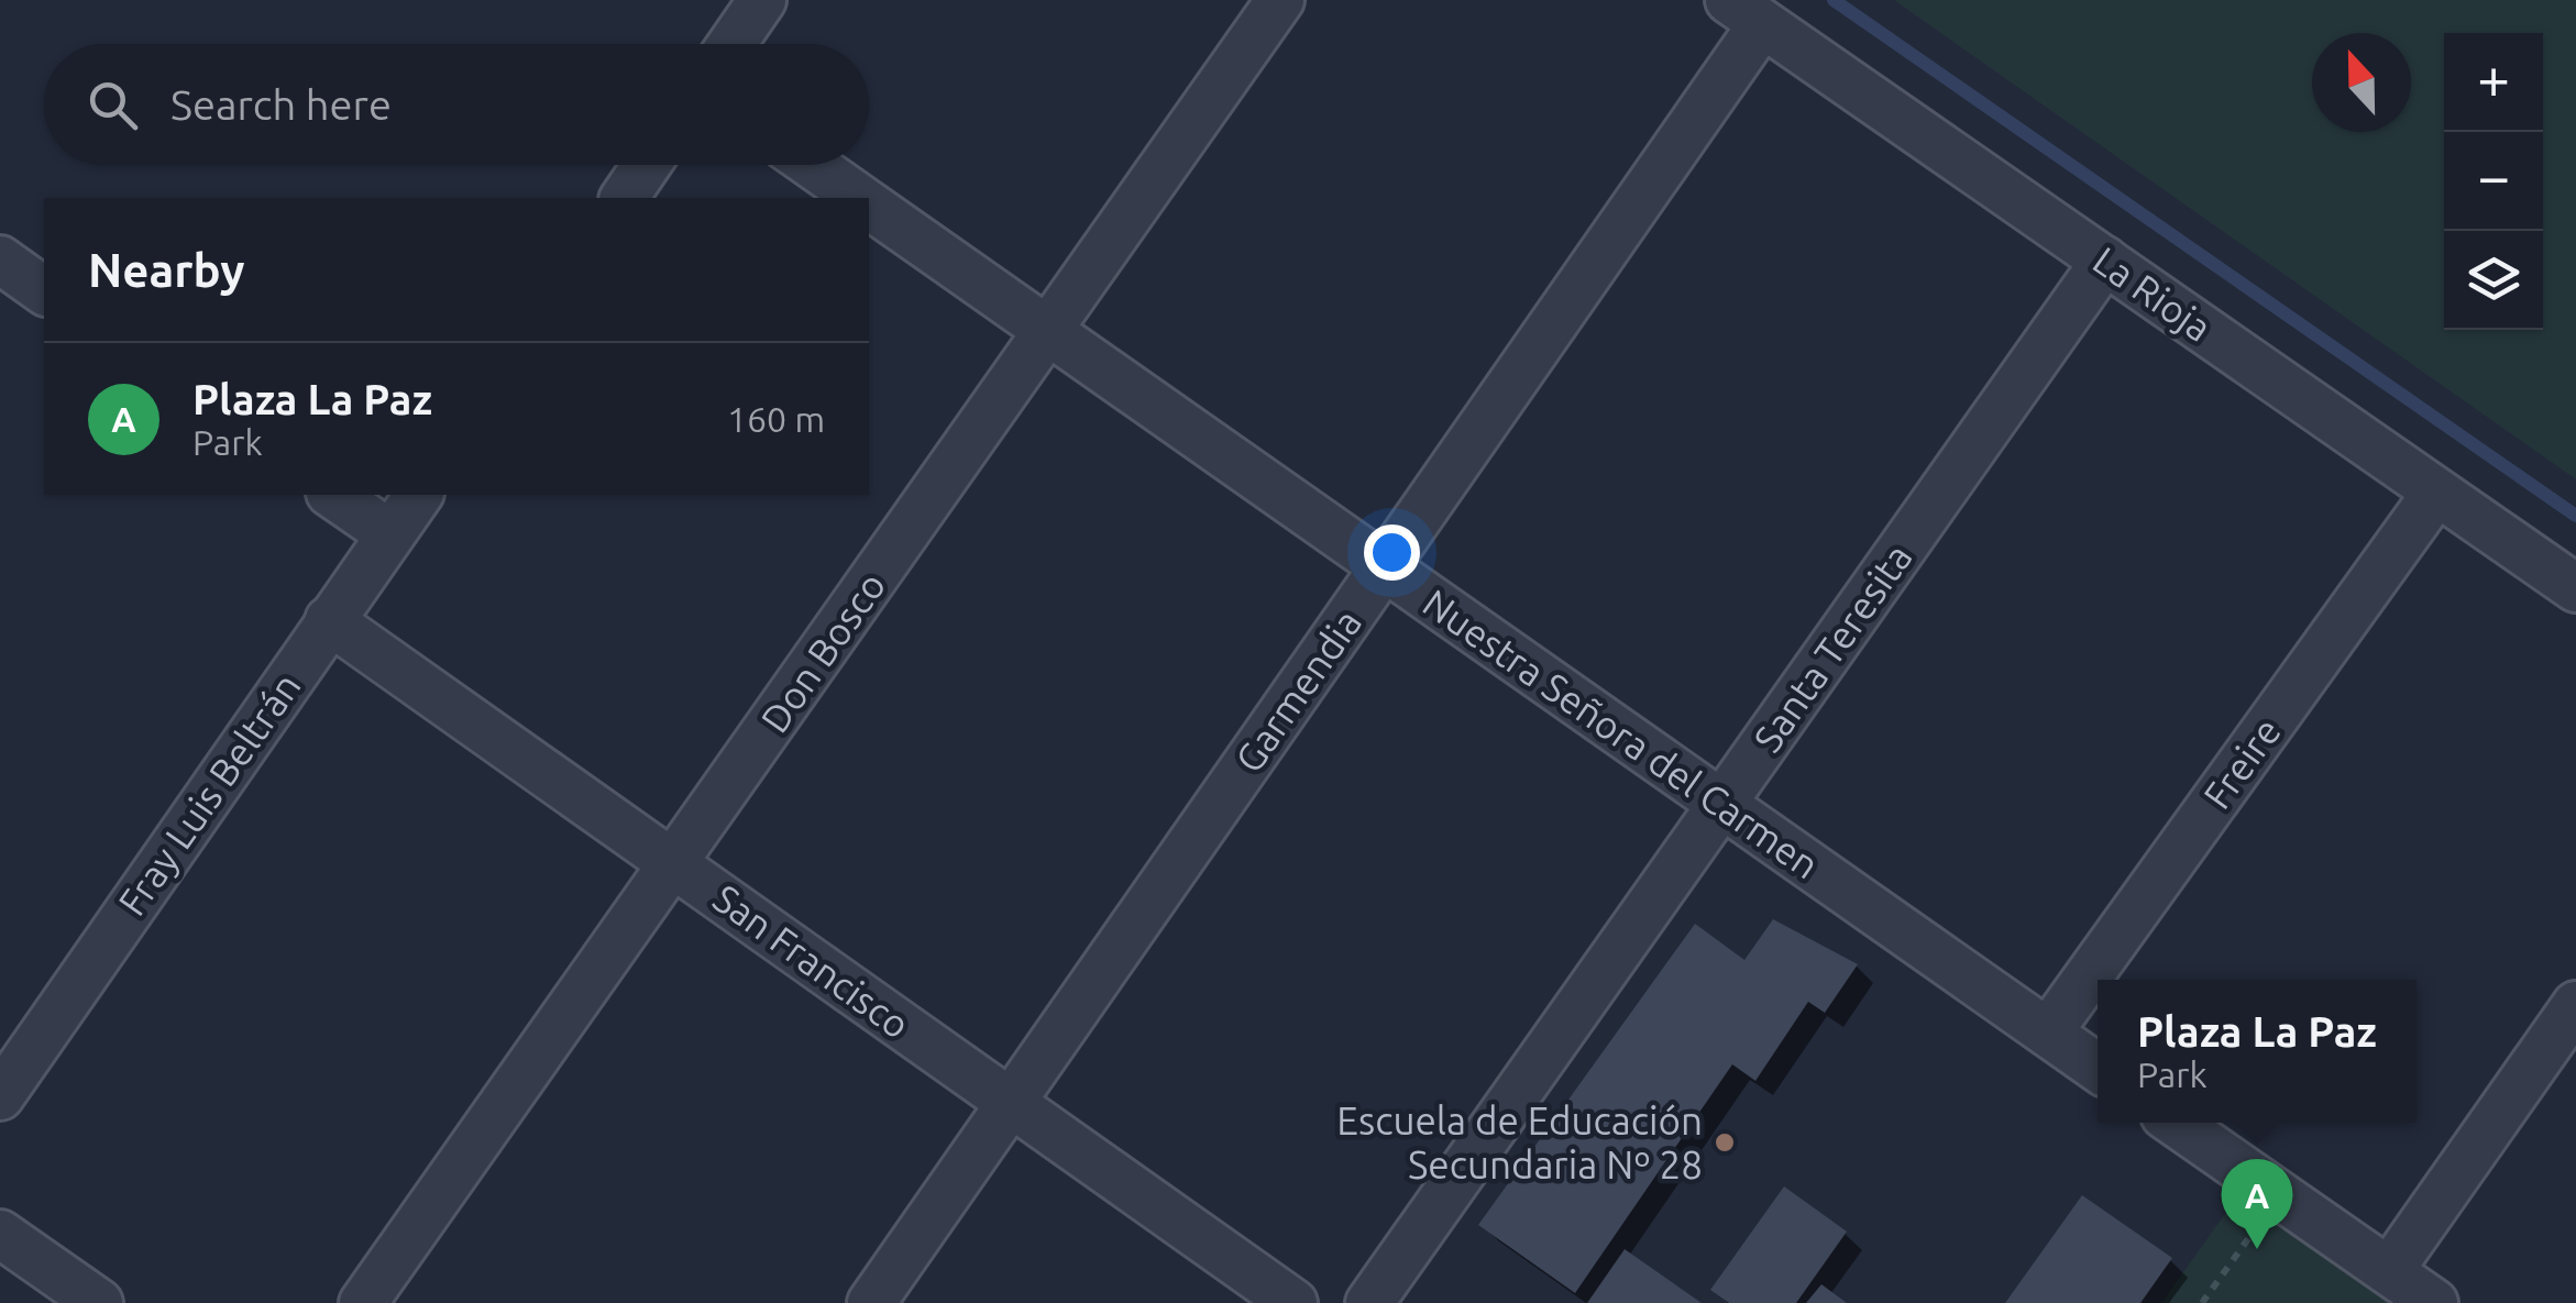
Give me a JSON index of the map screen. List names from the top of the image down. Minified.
{"streets":{"street":["La Rioja","Santa Teresita","Don Bosco","Garmendia","Nuestra Señora del Carmen","Freire","Fray Luis Beltrán","San Francisco"]},"crossings":[["La Rioja","Santa Teresita"],["La Rioja","Garmendia"],["La Rioja","Freire"],["Santa Teresita","Nuestra Señora del Carmen"],["Don Bosco","Nuestra Señora del Carmen"],["Don Bosco","San Francisco"],["Garmendia","Nuestra Señora del Carmen"],["Garmendia","San Francisco"],["Nuestra Señora del Carmen","Freire"],["Fray Luis Beltrán","San Francisco"]],"places":["Escuela de Educación Secundaria Nº 28"],"north":"top","page":{"map_buttons":["+","−"],"search":"Search here","heading":"Nearby","list":[{"mark":"A","name":"Plaza La Paz","note":"Park","value":"160 m"}],"popup":["Plaza La Paz","Park"],"pins":"A"}}
